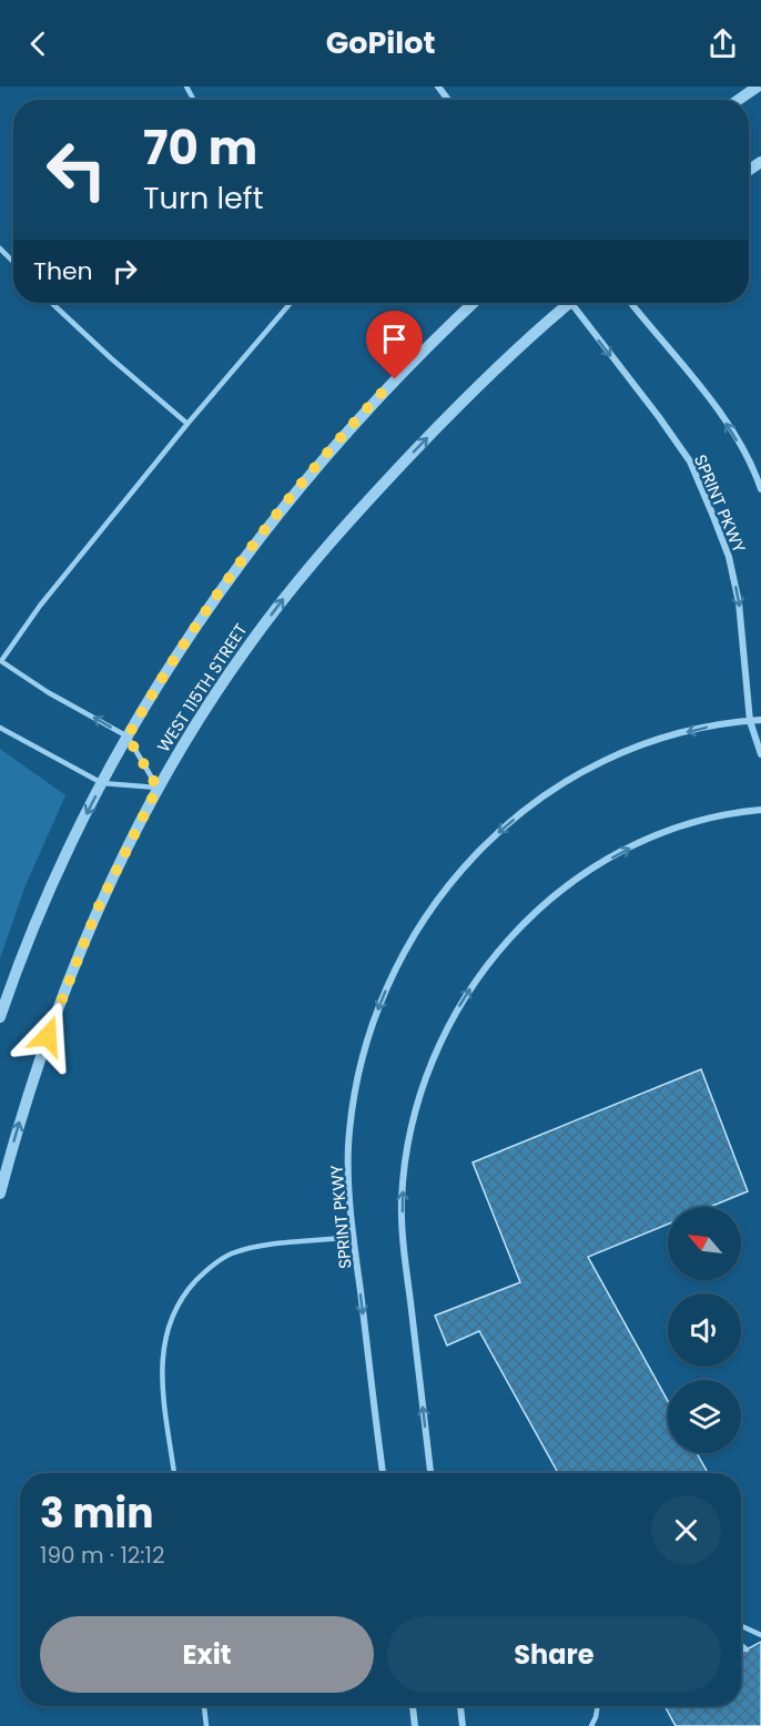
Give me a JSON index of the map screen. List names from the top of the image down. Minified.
{"streets":{"street":["SPRINT PKWY","WEST 115TH STREET"]},"one_way":["SPRINT PKWY"],"north":"top left","page":{"header":"GoPilot","turn":["70 m","Turn left"],"then":"Then","heading":["3 min","190 m · 12:12"],"buttons":["Exit","Share"]}}
